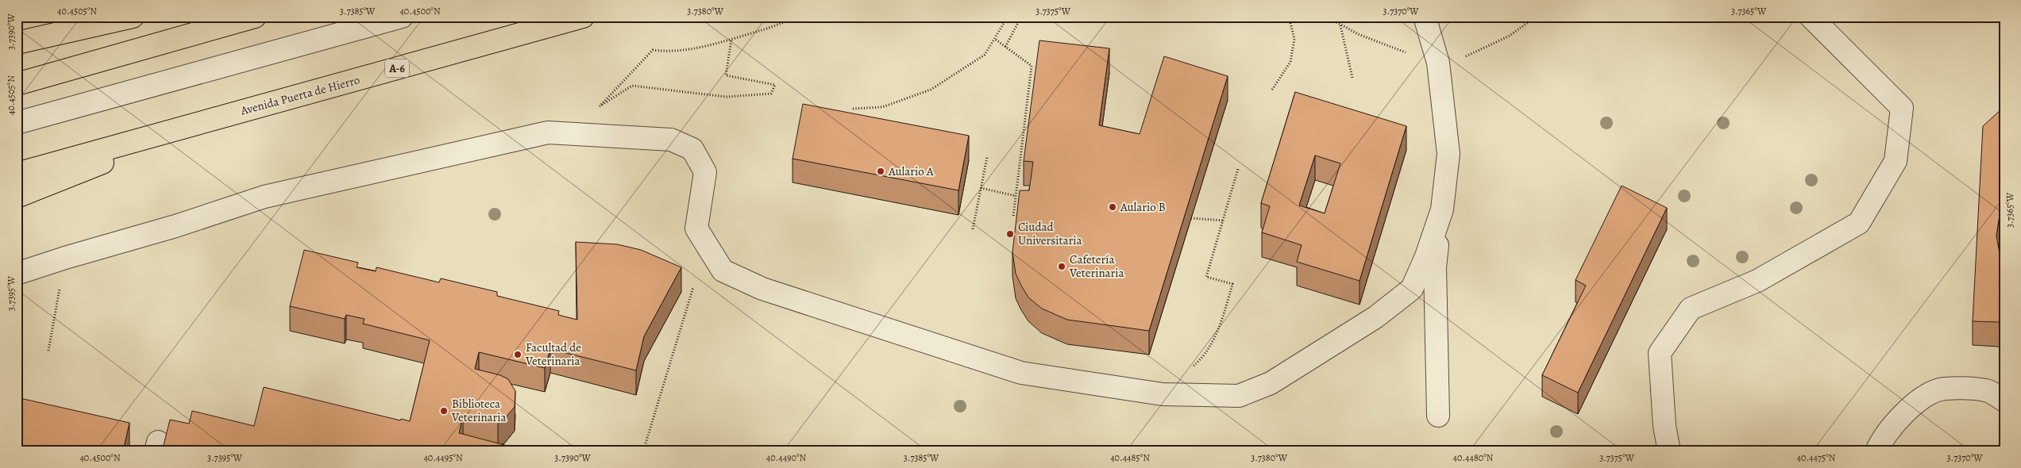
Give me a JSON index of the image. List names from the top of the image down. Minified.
{"streets":{"highway":["A-6","Avenida Puerta de Hierro"]},"places":["Aulario A","Aulario B","Ciudad Universitaria","Cafetería Veterinaria","Facultad de Veterinaria","Biblioteca Veterinaria"],"coordinates":["40.4505°N","3.7385°W","40.4500°N","3.7380°W","3.7375°W","3.7370°W","3.7365°W","3.7390°W","3.7395°W","40.4495°N","40.4490°N","40.4485°N","40.4480°N","40.4475°N"]}
